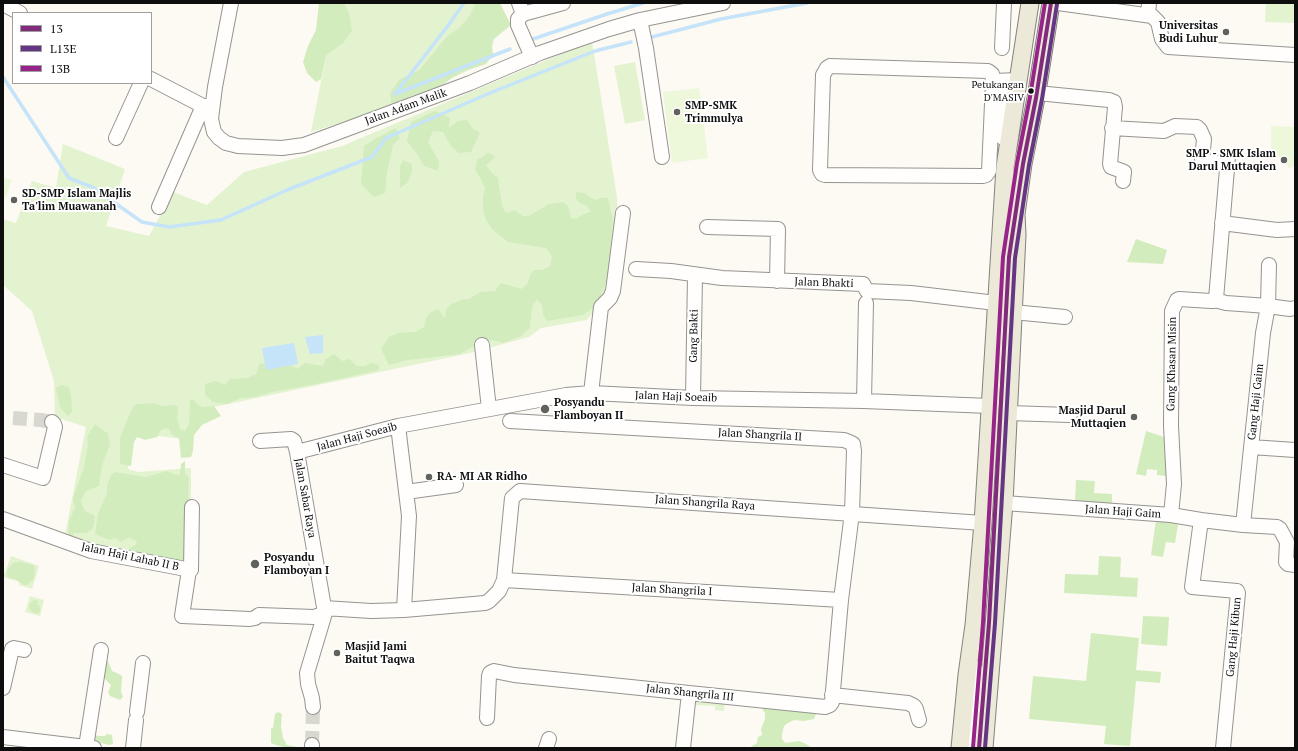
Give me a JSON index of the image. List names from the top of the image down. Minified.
{"streets":{"street":["Jalan Adam Malik","Jalan Bhakti","Gang Bakti","Gang Khasan Misin","Jalan Haji Soeaib","Gang Haji Gaim","Jalan Shangrila II","Jalan Sabar Raya","Jalan Shangrila Raya","Jalan Haji Gaim","Jalan Haji Lahab II B","Jalan Shangrila I","Gang Haji Kibun","Jalan Shangrila III"]},"crossings":[["Jalan Bhakti","Gang Bakti"],["Gang Bakti","Jalan Haji Soeaib"],["Gang Khasan Misin","Jalan Haji Gaim"],["Jalan Haji Soeaib","Jalan Sabar Raya"],["Gang Haji Gaim","Jalan Haji Gaim"],["Jalan Shangrila II","Jalan Shangrila Raya"],["Jalan Shangrila II","Jalan Shangrila I"],["Jalan Sabar Raya","Jalan Haji Lahab II B"],["Jalan Shangrila Raya","Jalan Shangrila I"],["Jalan Haji Gaim","Gang Haji Kibun"]],"places":["Universitas Budi Luhur","Petukangan D'MASIV","SMP-SMK Trimmulya","SMP - SMK Islam Darul Muttaqien","SD-SMP Islam Majlis Ta'lim Muawanah","Posyandu Flamboyan II","Masjid Darul Muttaqien","RA- MI AR Ridho","Posyandu Flamboyan I","Masjid Jami Baitut Taqwa"],"lines":["transit line 13","transit line 13B","transit line L13E"],"legend":["13","L13E","13B"]}
